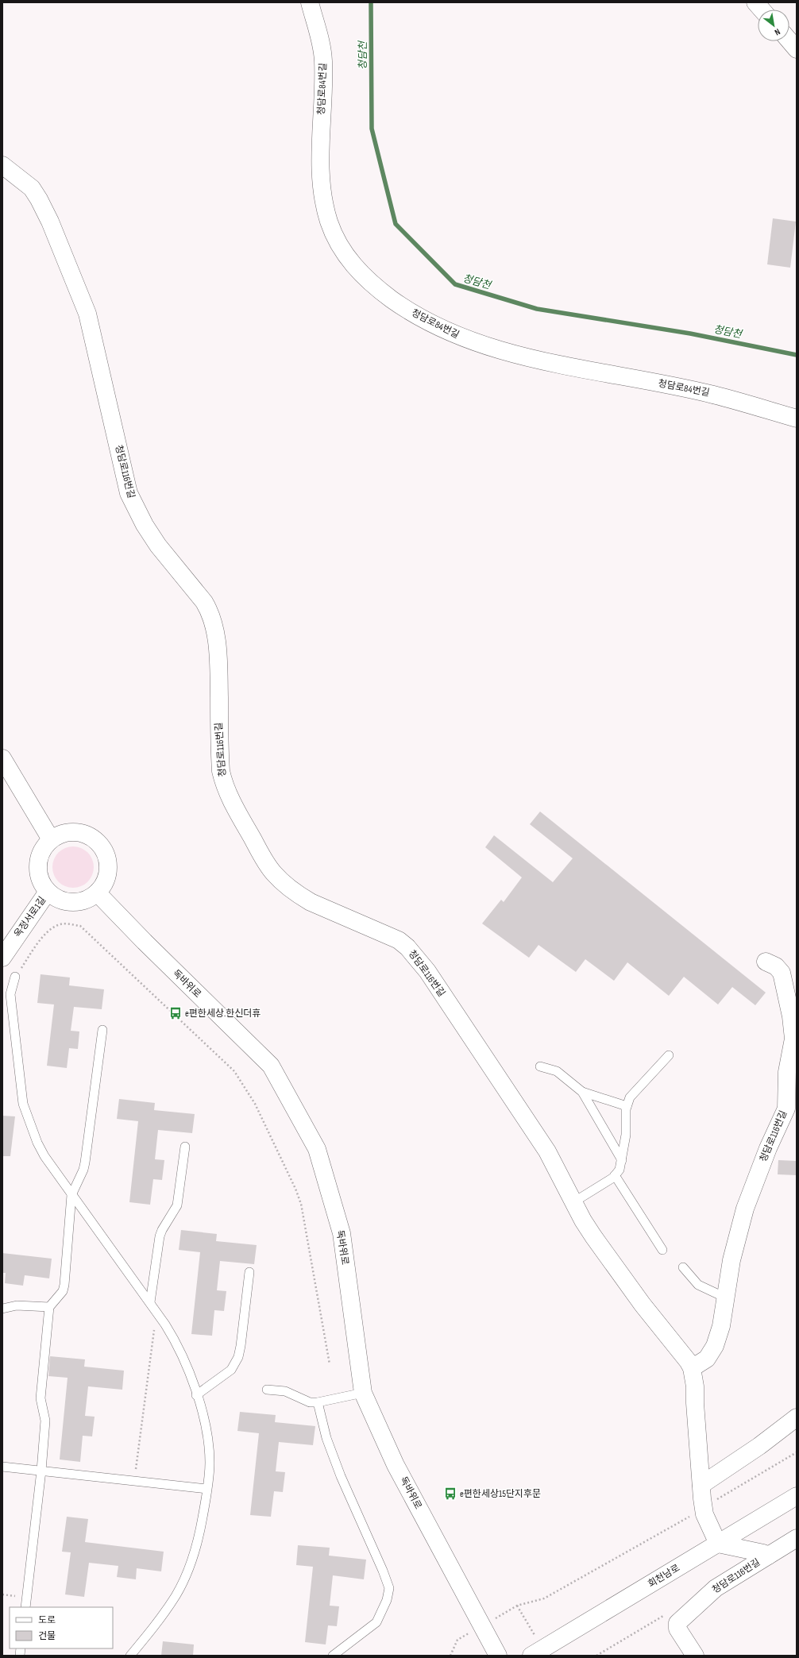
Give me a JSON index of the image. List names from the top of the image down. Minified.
{"streets":{"street":["청담로84번길","청담로116번길","옥정서로1길","독바위로","회천남로"]},"crossings":[["청담로116번길","회천남로"],["옥정서로1길","독바위로"]],"water":["청담천"],"places":{"bus stop":["e편한세상.한신더휴","e편한세상15단지후문"]},"legend":["도로","건물"],"north":"bottom right"}
